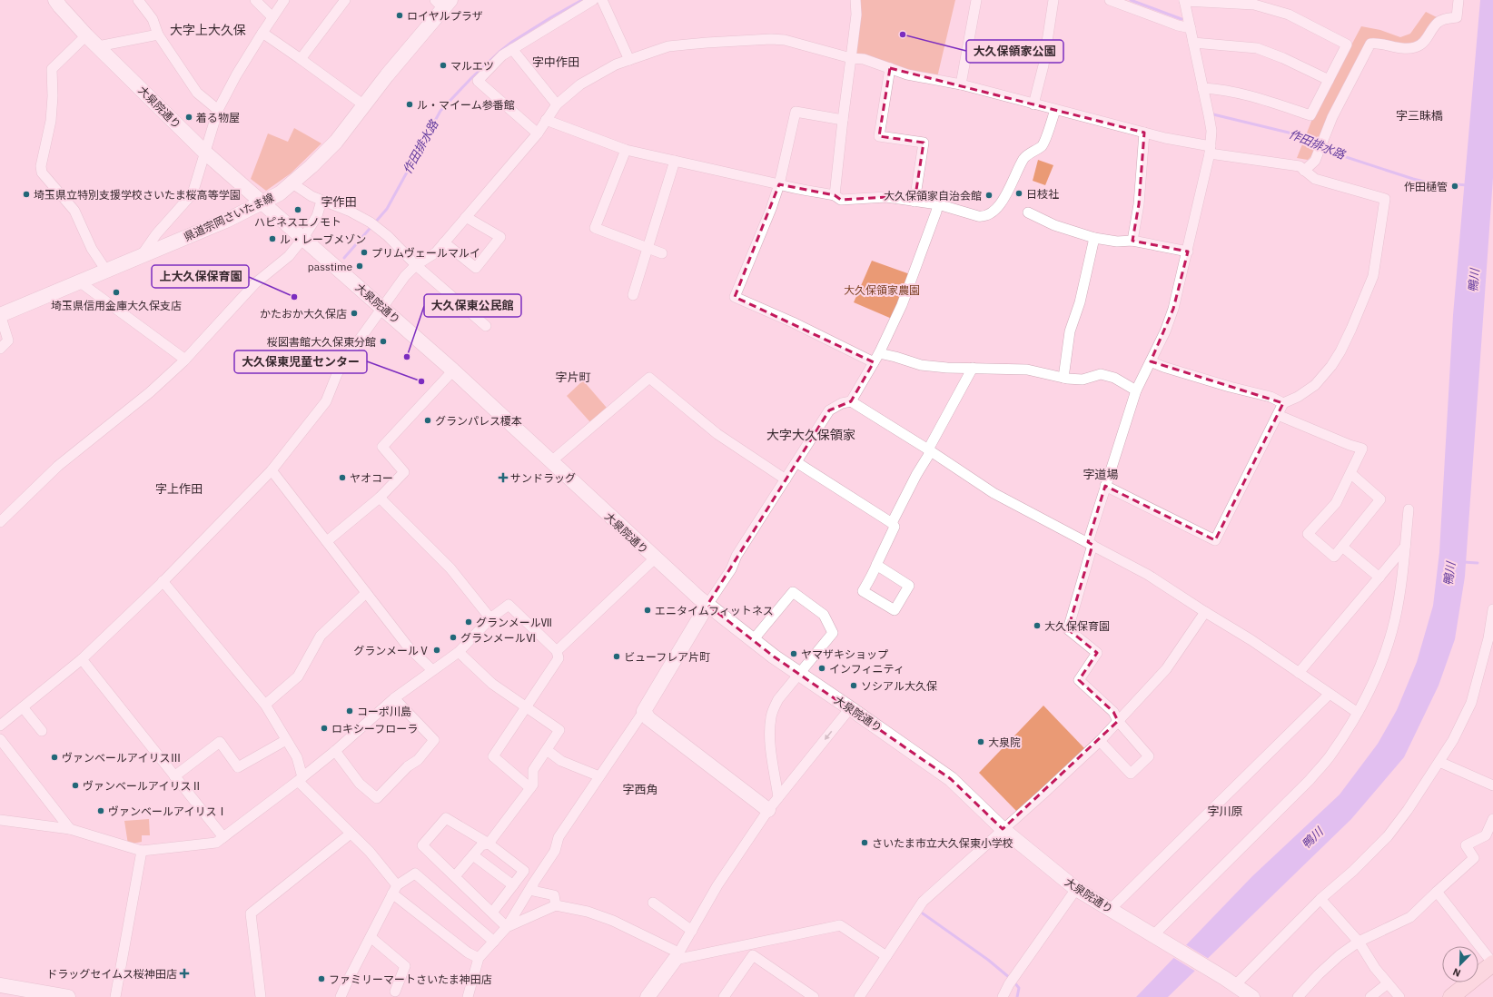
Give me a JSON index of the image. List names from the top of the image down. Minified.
{"streets":{"street":["大泉院通り","県道宗岡さいたま線"]},"crossings":[["大泉院通り","県道宗岡さいたま線"]],"districts":["大字上大久保","字中作田","字三眛橋","字作田","字片町","大字大久保領家","字道場","字上作田","字西角","字川原"],"water":["作田排水路","鴨川"],"parks":["大久保領家農園"],"places":{"other":["ロイヤルプラザ","大久保領家公園","マルエツ","ル・マイーム参番館","着る物屋","作田樋管","日枝社","埼玉県立特別支援学校さいたま桜高等学園","大久保領家自治会館","ハピネスエノモト","ル・レーブメゾン","プリムヴェールマルイ","passtime","埼玉県信用金庫大久保支店","上大久保保育園","かたおか大久保店","桜図書館大久保東分館","大久保東公民館","大久保東児童センター","グランパレス榎本","ヤオコー","エニタイムフィットネス","グランメールⅦ","大久保保育園","グランメールⅥ","グランメールⅤ","ヤマザキショップ","ビューフレア片町","インフィニティ","ソシアル大久保","コーポ川島","ロキシーフローラ","大泉院","ヴァンベールアイリスⅢ","ヴァンベールアイリスⅡ","ヴァンベールアイリスⅠ","さいたま市立大久保東小学校","ファミリーマートさいたま神田店"],"health":["サンドラッグ","ドラッグセイムス桜神田店"]},"north":"bottom left"}
